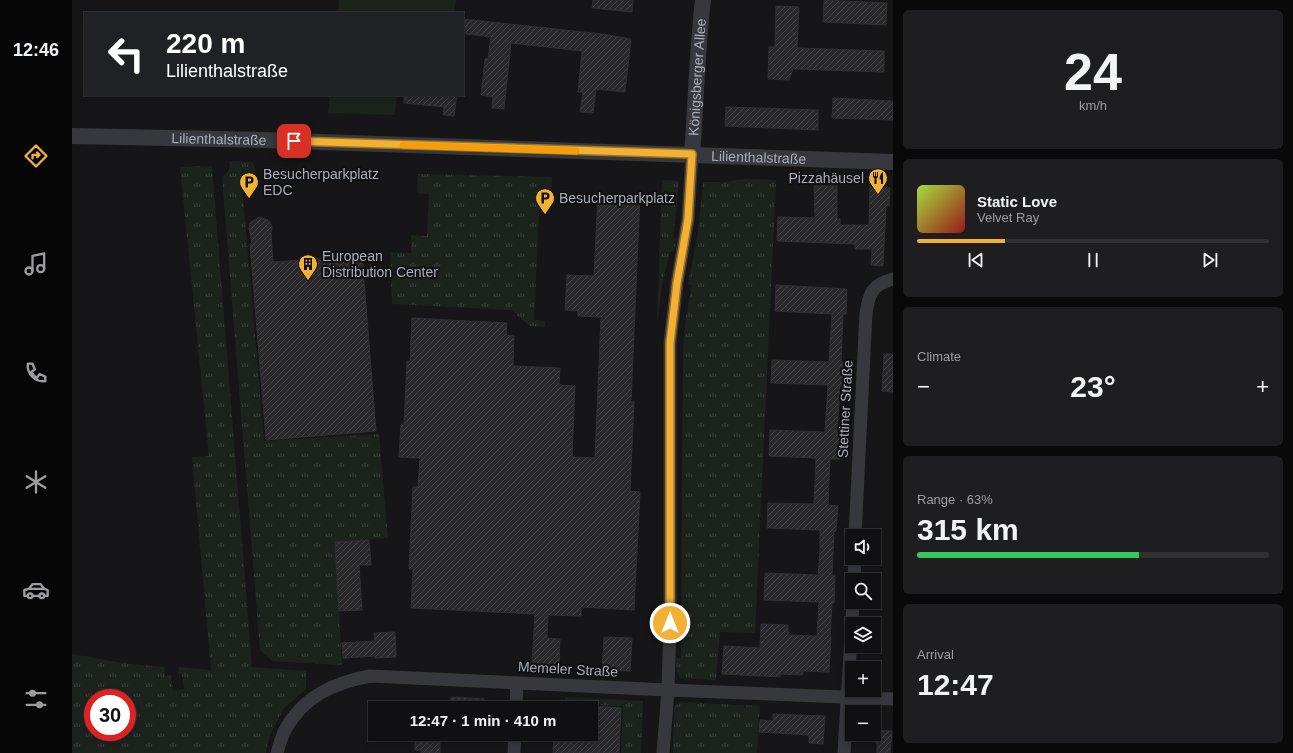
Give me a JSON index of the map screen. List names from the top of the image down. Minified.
{"streets":{"street":["Königsberger Allee","Lilienthalstraße","Stettiner Straße","Memeler Straße"]},"crossings":[["Königsberger Allee","Lilienthalstraße"],["Königsberger Allee","Memeler Straße"]],"places":{"restaurant":["Pizzahäusel"],"parking":["Besucherparkplatz EDC","Besucherparkplatz"],"building":["European Distribution Center"]},"page":{"tabs":"12:46","tile":[["24","km/h"],"Climate",["Range · 63%","315 km"],["Arrival","12:47"]],"turn":["220 m","Lilienthalstraße"],"song":["Static Love","Velvet Ray"],"heat":["−","23°","+"],"map_buttons":["+","−"],"limit":"30","trip":"12:47 · 1 min · 410 m"}}
